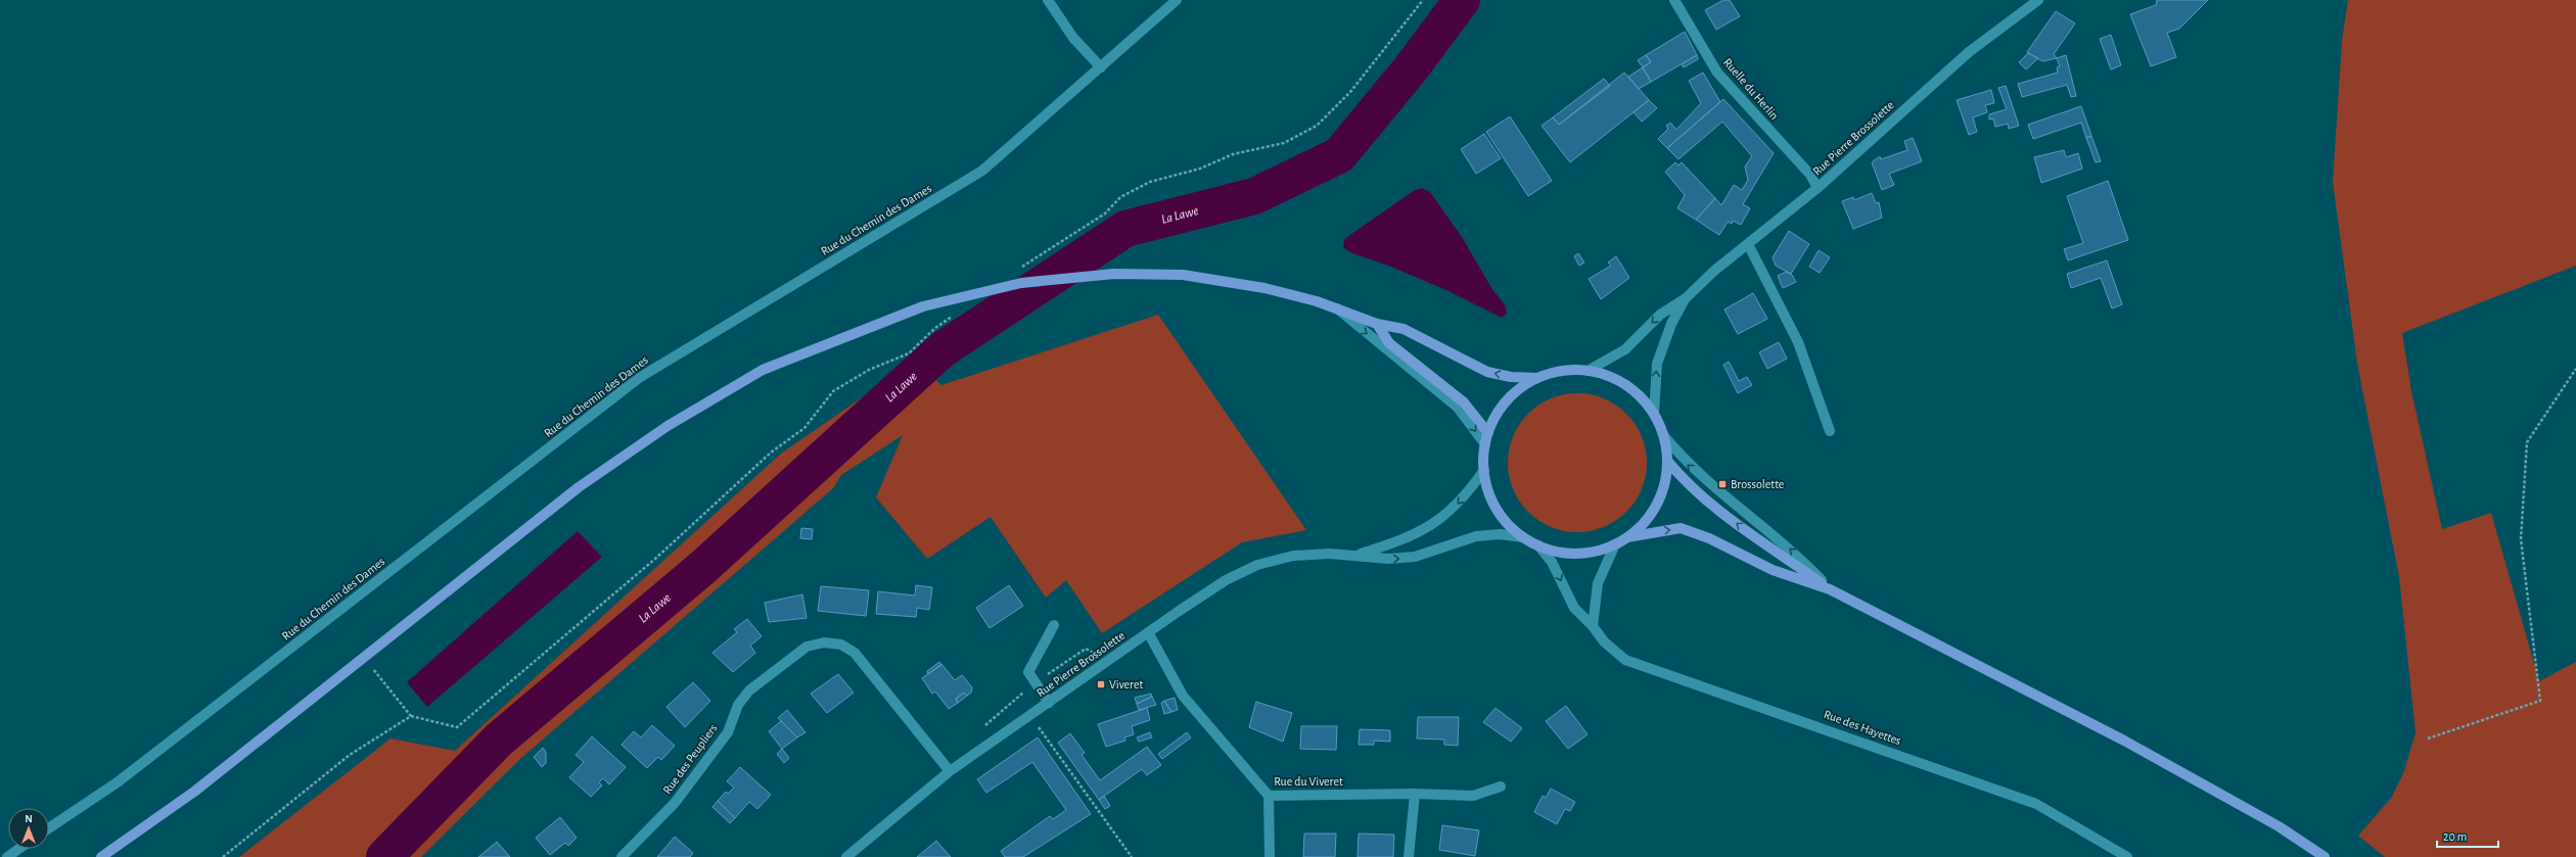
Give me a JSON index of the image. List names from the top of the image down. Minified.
{"streets":{"street":["Ruelle du Herlin","Rue Pierre Brossolette","Rue du Chemin des Dames","Rue des Hayettes","Rue des Peupliers","Rue du Viveret"]},"crossings":[["Ruelle du Herlin","Rue Pierre Brossolette"],["Rue Pierre Brossolette","Rue des Peupliers"],["Rue Pierre Brossolette","Rue du Viveret"]],"water":["La Lawe"],"places":{"transit":["Brossolette","Viveret"]},"scale_bar":"20 m","north":"top"}
